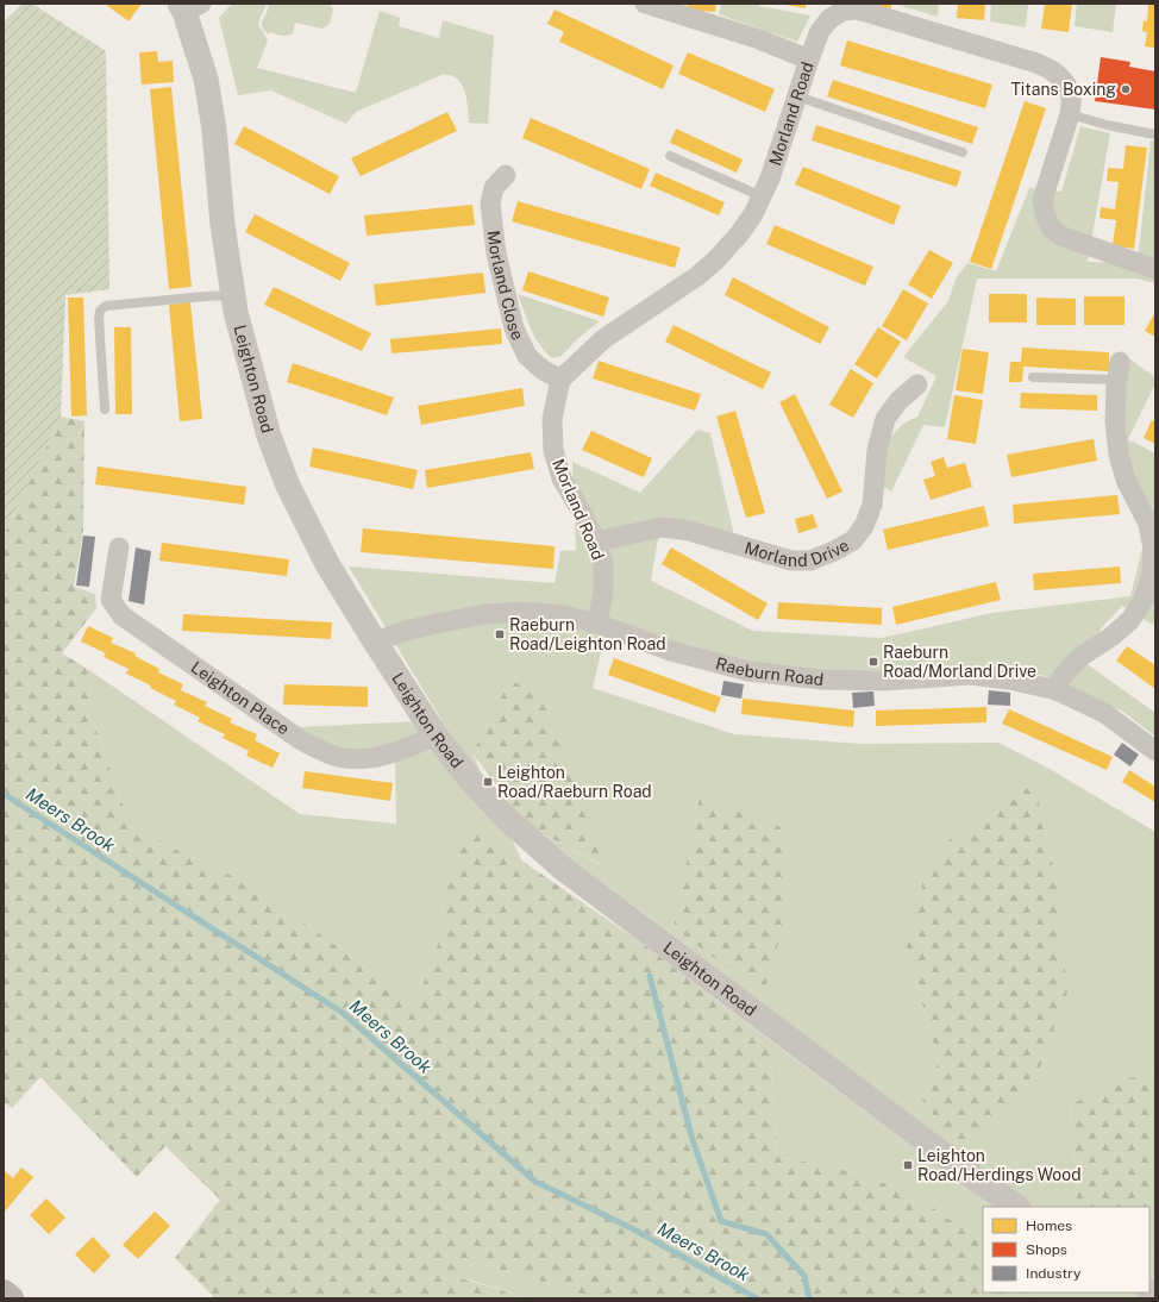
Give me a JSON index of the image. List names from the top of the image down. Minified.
{"streets":{"street":["Morland Road","Morland Close","Leighton Road","Morland Drive","Raeburn Road","Leighton Place"]},"crossings":[["Morland Road","Morland Close"],["Morland Road","Morland Drive"],["Morland Road","Raeburn Road"],["Leighton Road","Raeburn Road"],["Leighton Road","Leighton Place"]],"water":["Meers Brook"],"places":{"other":["Titans Boxing"],"transit":["Raeburn Road/Leighton Road","Raeburn Road/Morland Drive","Leighton Road/Raeburn Road","Leighton Road/Herdings Wood"]},"legend":["Homes","Shops","Industry"]}
